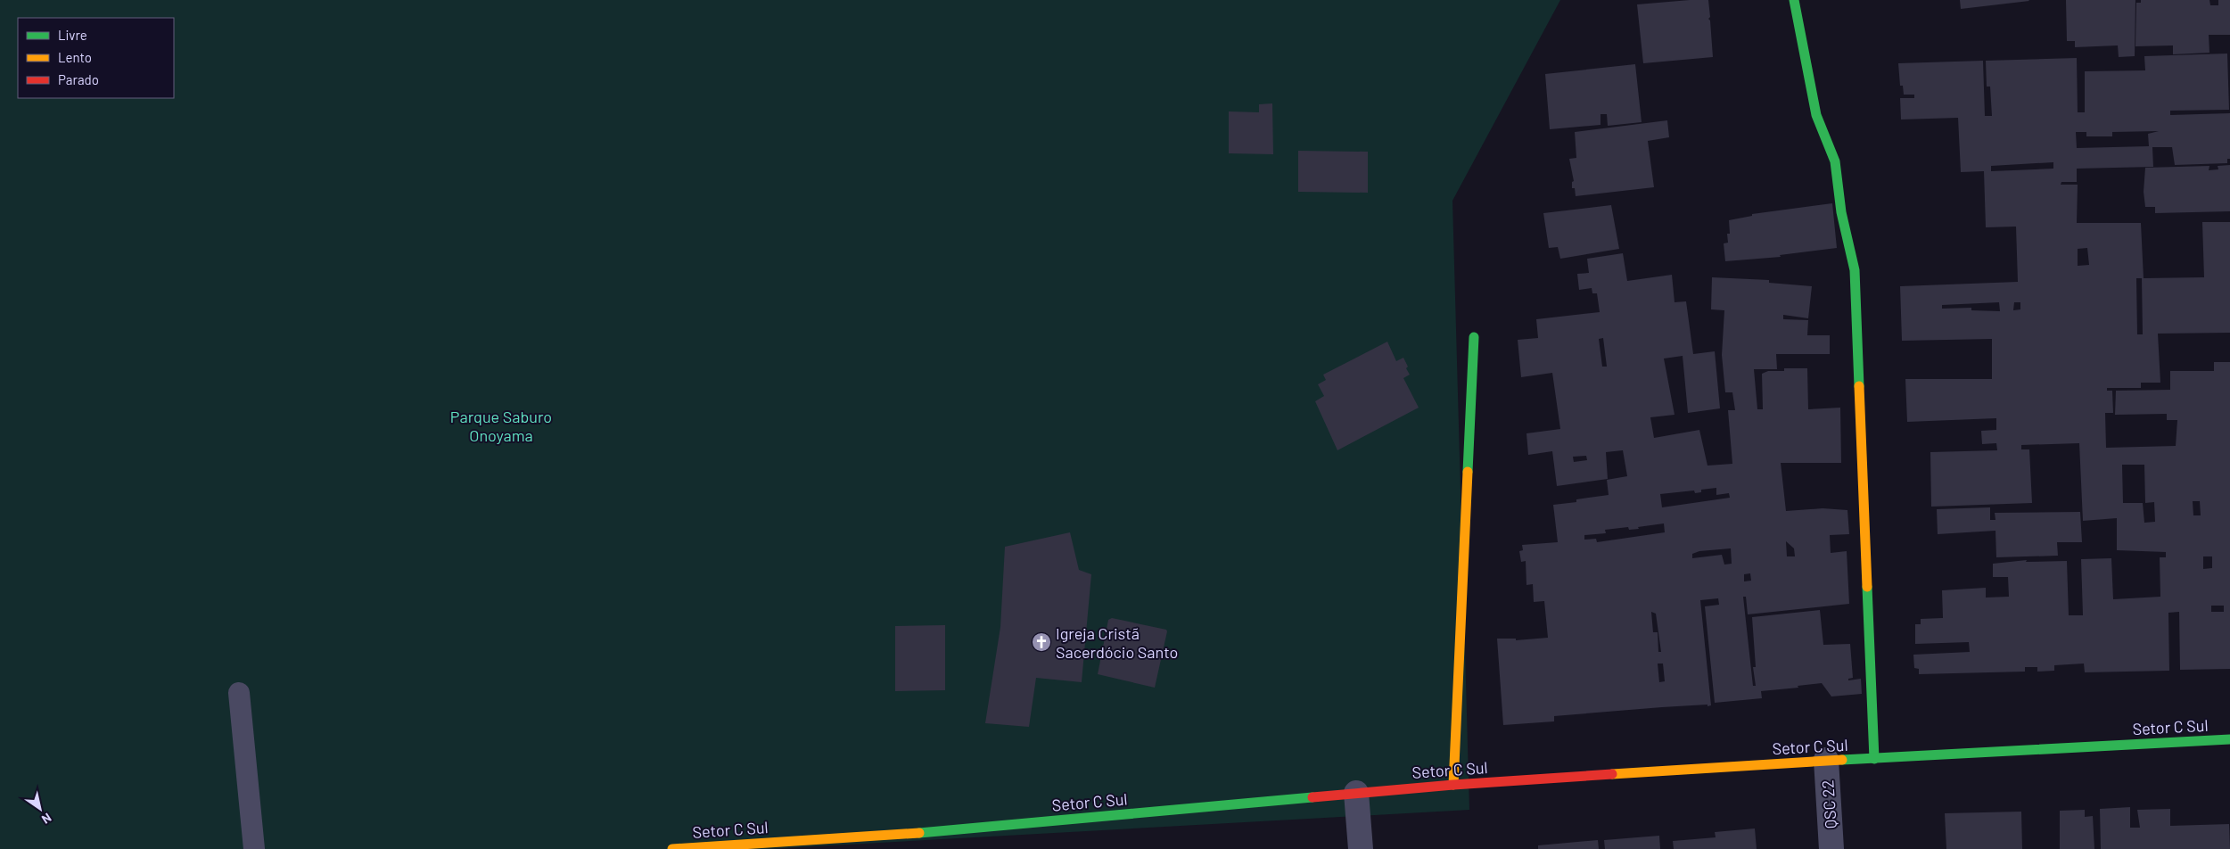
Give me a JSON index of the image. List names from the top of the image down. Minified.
{"streets":{"street":["Setor C Sul","QSC 22"]},"crossings":[["Setor C Sul","QSC 22"]],"parks":["Parque Saburo Onoyama"],"places":{"church":["Igreja Cristã Sacerdócio Santo"]},"legend":["Livre","Lento","Parado"],"north":"bottom right"}
